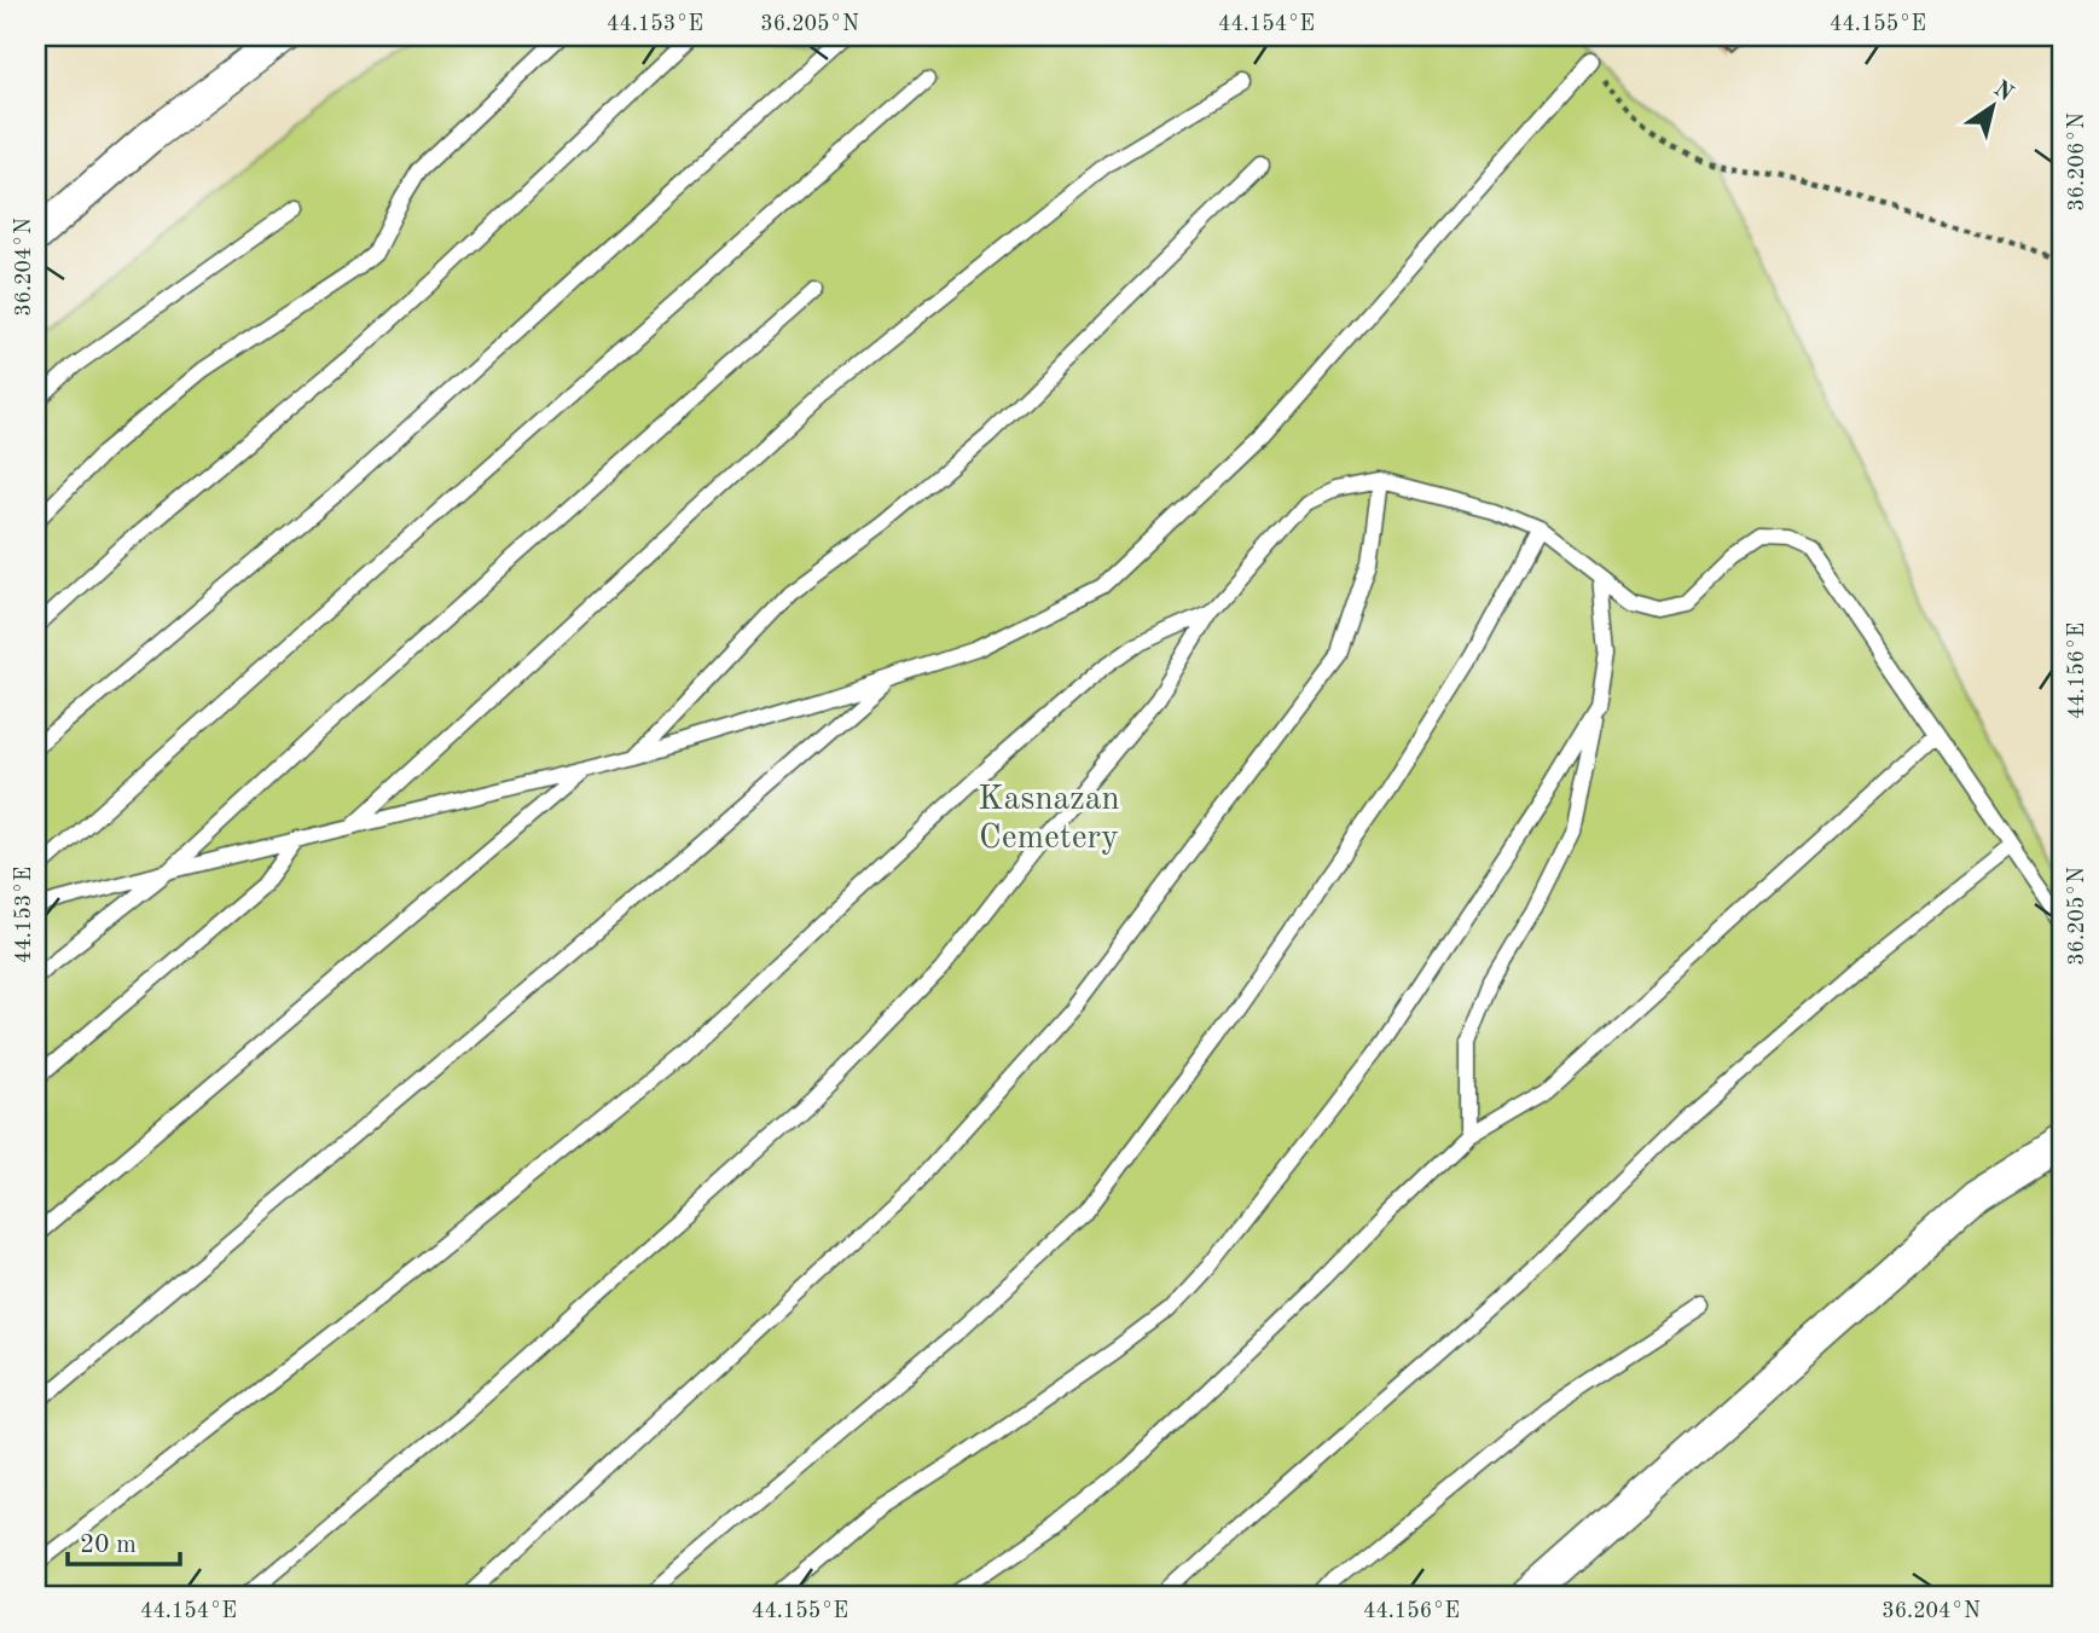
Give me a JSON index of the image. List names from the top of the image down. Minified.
{"parks":["Kasnazan Cemetery"],"scale_bar":"20 m","north":"top right","coordinates":["44.153°E","36.205°N","44.154°E","44.155°E","36.206°N","36.204°N","44.156°E"]}
